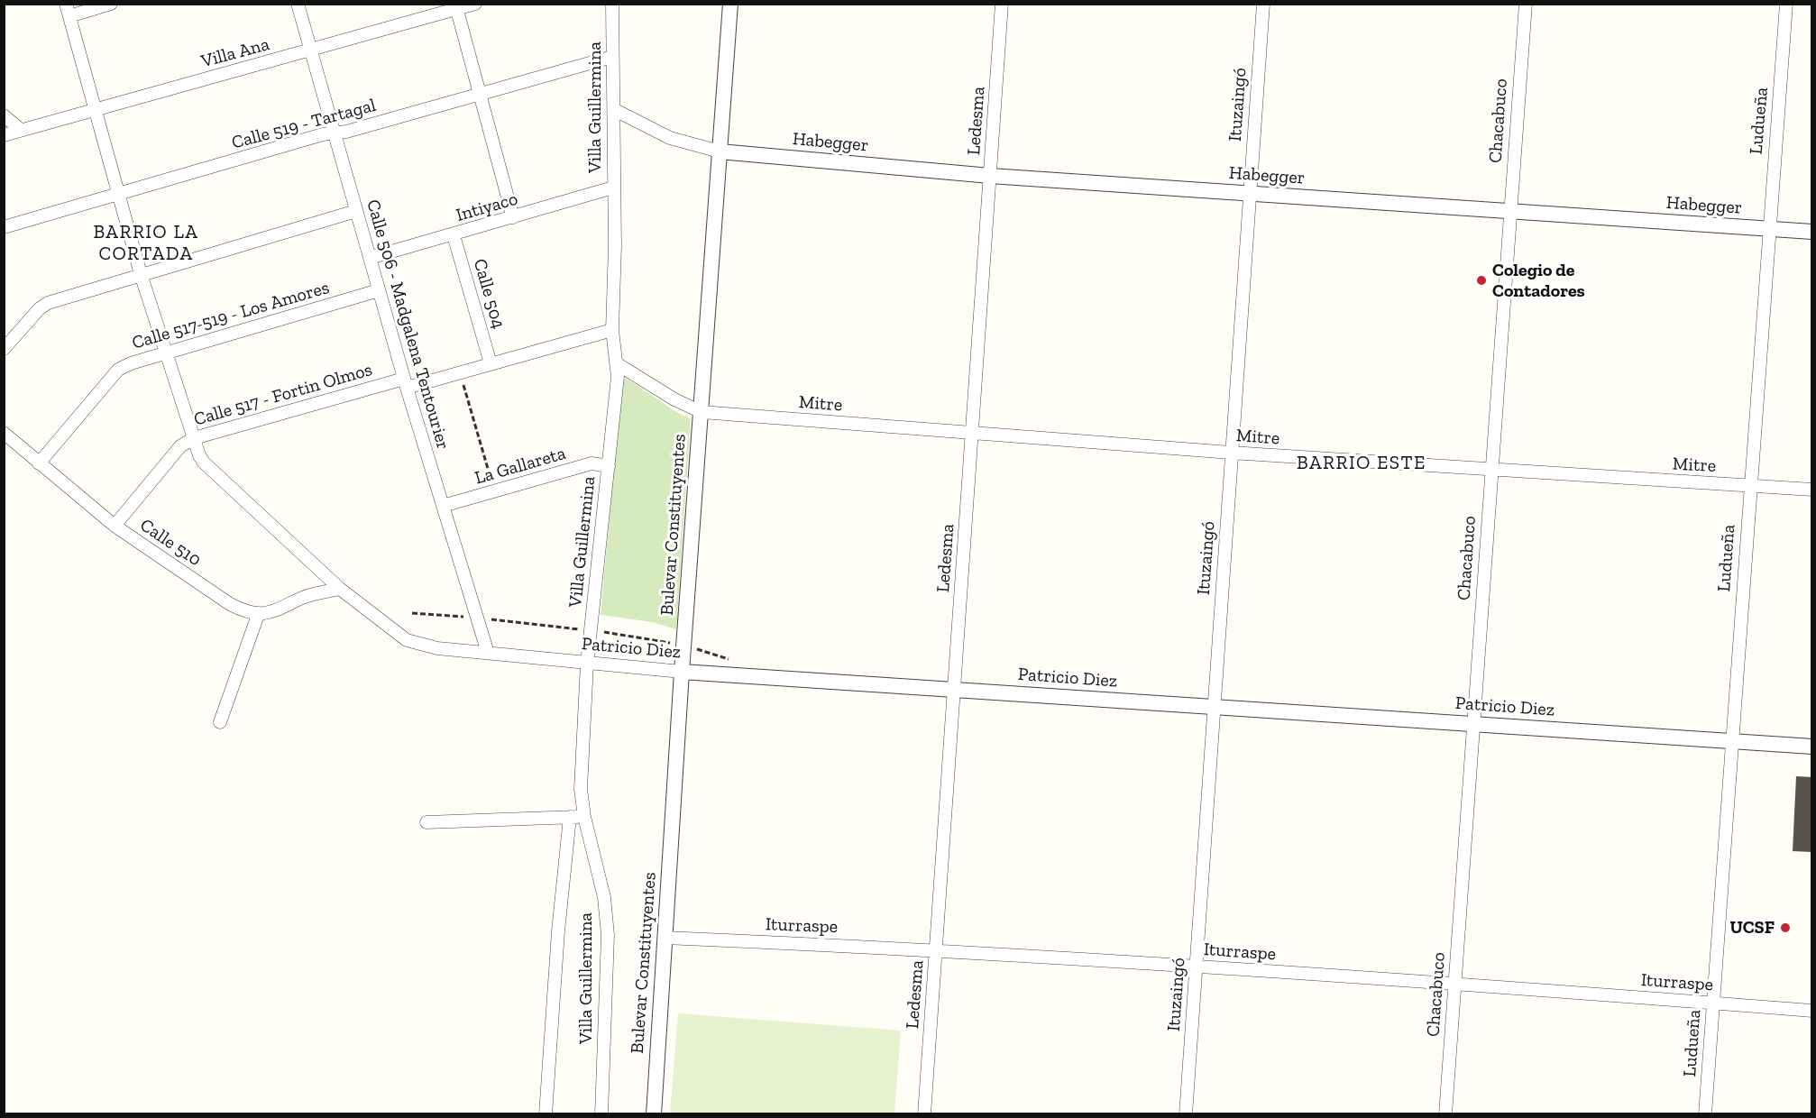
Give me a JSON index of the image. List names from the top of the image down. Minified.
{"streets":{"street":["Villa Ana","Ituzaingó","Villa Guillermina","Ledesma","Chacabuco","Ludueña","Calle 519 - Tartagal","Habegger","Intiyaco","Calle 504","Calle 517-519 - Los Amores","Calle 506 - Madgalena Tentourier","Calle 517 - Fortin Olmos","Mitre","La Gallareta","Bulevar Constituyentes","Calle 510","Patricio Diez","Iturraspe"]},"crossings":[["Villa Ana","Calle 506 - Madgalena Tentourier"],["Villa Ana","Patricio Diez"],["Ituzaingó","Habegger"],["Ituzaingó","Mitre"],["Ituzaingó","Patricio Diez"],["Ituzaingó","Iturraspe"],["Villa Guillermina","Calle 519 - Tartagal"],["Villa Guillermina","Intiyaco"],["Villa Guillermina","Calle 517 - Fortin Olmos"],["Villa Guillermina","La Gallareta"],["Villa Guillermina","Patricio Diez"],["Ledesma","Habegger"],["Ledesma","Mitre"],["Ledesma","Patricio Diez"],["Ledesma","Iturraspe"],["Chacabuco","Habegger"],["Chacabuco","Mitre"],["Chacabuco","Patricio Diez"],["Chacabuco","Iturraspe"],["Ludueña","Habegger"],["Ludueña","Mitre"],["Ludueña","Patricio Diez"],["Ludueña","Iturraspe"],["Calle 519 - Tartagal","Calle 506 - Madgalena Tentourier"],["Calle 519 - Tartagal","Patricio Diez"],["Habegger","Bulevar Constituyentes"],["Intiyaco","Calle 504"],["Intiyaco","Calle 506 - Madgalena Tentourier"],["Calle 504","Calle 517 - Fortin Olmos"],["Calle 517-519 - Los Amores","Calle 506 - Madgalena Tentourier"],["Calle 517-519 - Los Amores","Calle 510"],["Calle 517-519 - Los Amores","Patricio Diez"],["Calle 506 - Madgalena Tentourier","Calle 517 - Fortin Olmos"],["Calle 506 - Madgalena Tentourier","La Gallareta"],["Calle 506 - Madgalena Tentourier","Patricio Diez"],["Calle 517 - Fortin Olmos","Calle 510"],["Calle 517 - Fortin Olmos","Patricio Diez"],["Mitre","Bulevar Constituyentes"],["Bulevar Constituyentes","Patricio Diez"],["Bulevar Constituyentes","Iturraspe"]],"districts":["BARRIO LA CORTADA","BARRIO ESTE"],"places":["Colegio de Contadores","UCSF"]}
